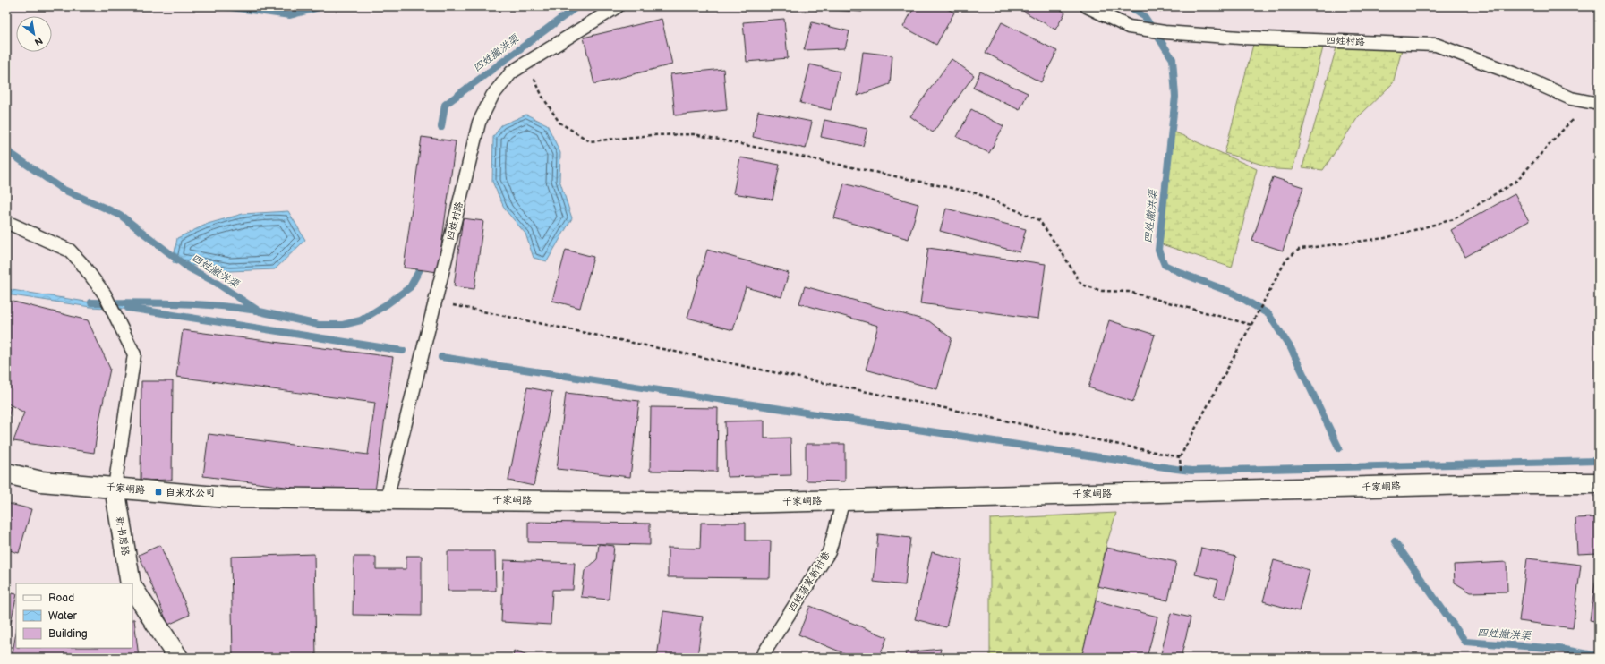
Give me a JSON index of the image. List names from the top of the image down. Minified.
{"streets":{"main road":["千家峒路","新书房路"],"lane":["四姓村路","四姓蒋家新村巷"]},"crossings":[["四姓村路","千家峒路"],["千家峒路","新书房路"],["千家峒路","四姓蒋家新村巷"]],"water":["四姓撇洪渠"],"places":{"transit":["自来水公司"]},"legend":["Road","Water","Building"],"north":"bottom right"}
